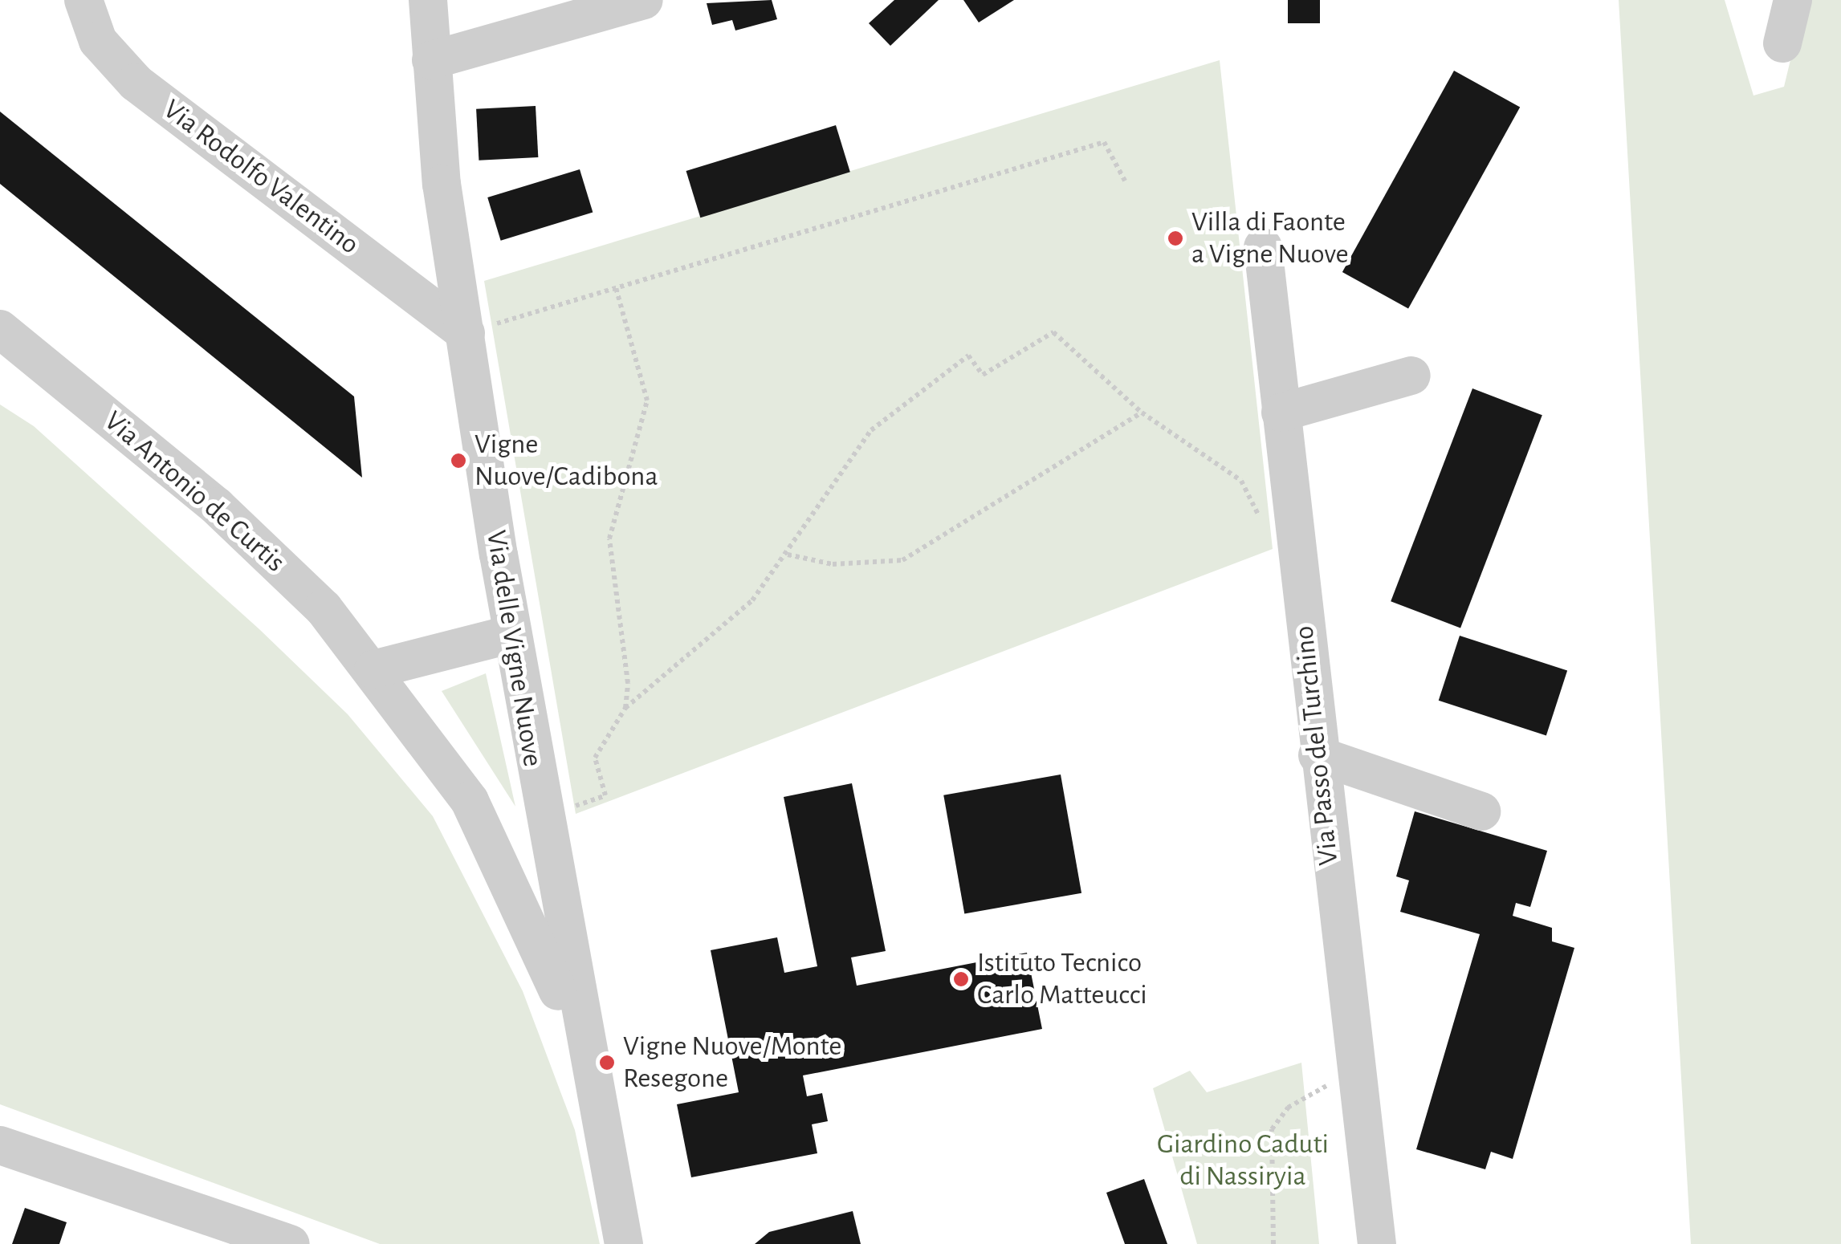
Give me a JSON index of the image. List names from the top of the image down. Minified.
{"streets":{"street":["Via Rodolfo Valentino","Via Antonio de Curtis","Via delle Vigne Nuove","Via Passo del Turchino"]},"crossings":[["Via Rodolfo Valentino","Via delle Vigne Nuove"],["Via Antonio de Curtis","Via delle Vigne Nuove"]],"parks":["Giardino Caduti di Nassiryia"],"places":["Villa di Faonte a Vigne Nuove","Vigne Nuove/Cadibona","Istituto Tecnico Carlo Matteucci","Vigne Nuove/Monte Resegone"]}
